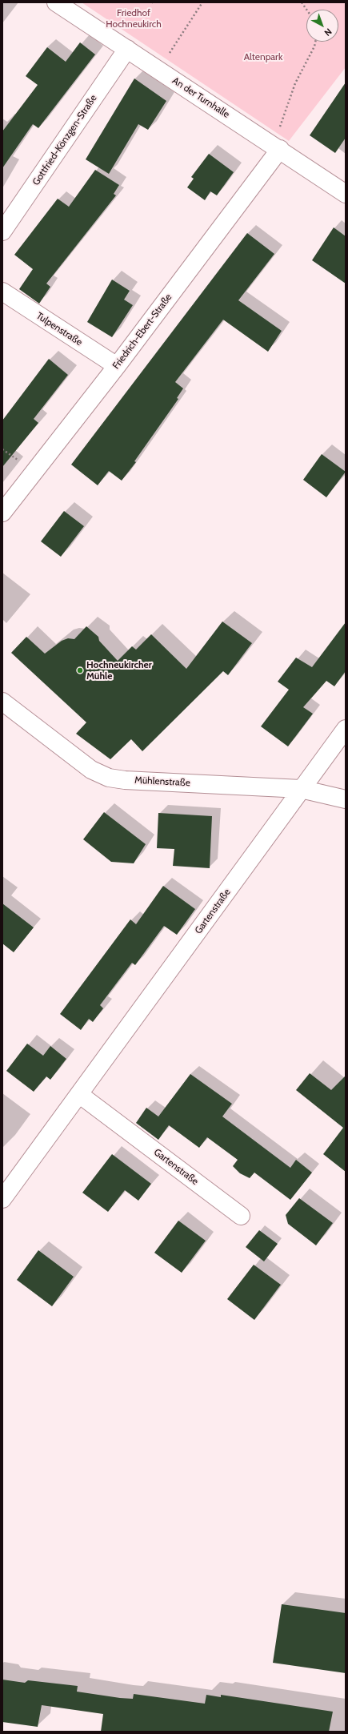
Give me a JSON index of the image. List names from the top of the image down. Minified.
{"streets":{"street":["An der Turnhalle","Gottfried-Könzgen-Straße","Tulpenstraße","Friedrich-Ebert-Straße","Mühlenstraße","Gartenstraße"]},"crossings":[["An der Turnhalle","Gottfried-Könzgen-Straße"],["An der Turnhalle","Friedrich-Ebert-Straße"],["Tulpenstraße","Friedrich-Ebert-Straße"],["Mühlenstraße","Gartenstraße"]],"parks":["Friedhof Hochneukirch","Altenpark"],"places":["Hochneukircher Mühle"],"north":"bottom right"}
